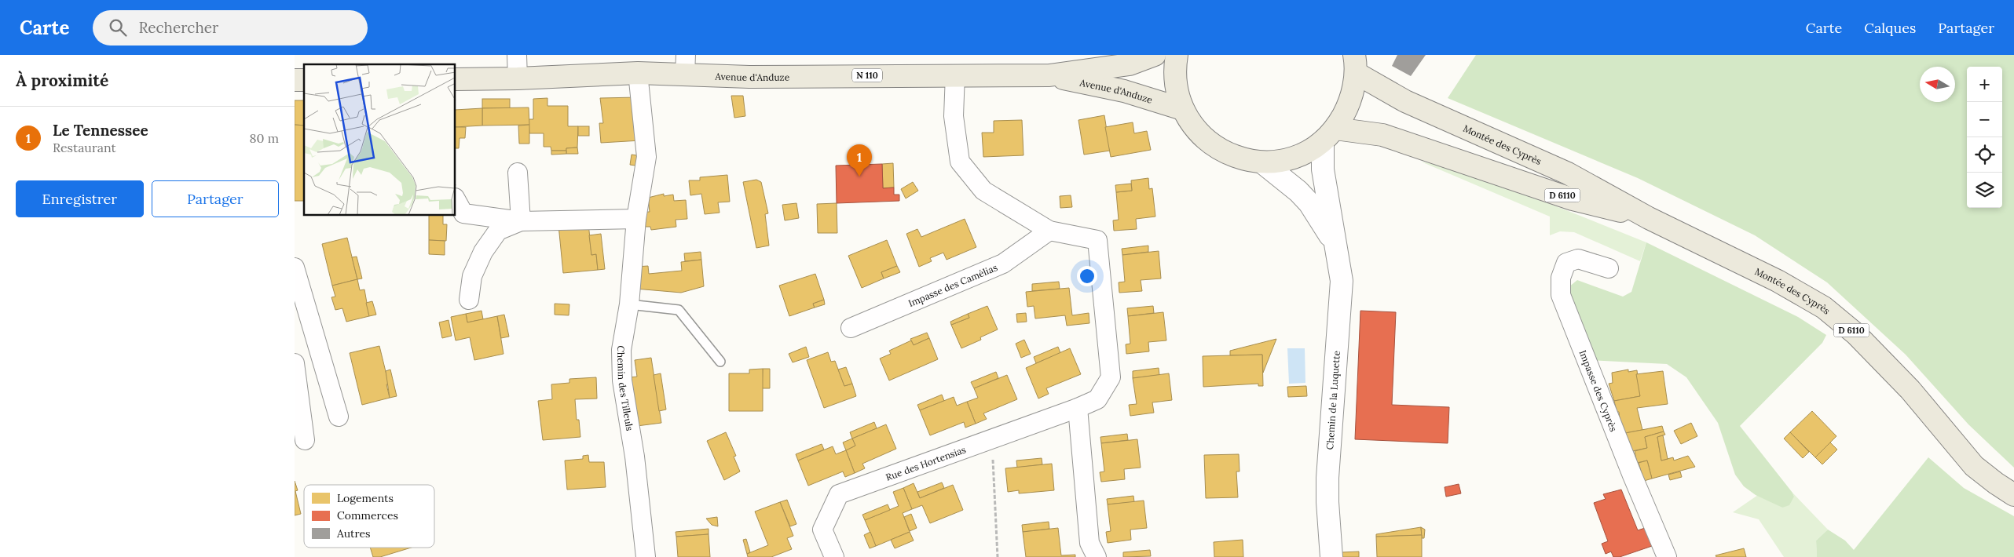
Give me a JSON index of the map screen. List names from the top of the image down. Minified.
{"streets":{"main road":["Avenue d'Anduze","N 110","Montée des Cyprès","D 6110"],"street":["Impasse des Camélias","Chemin des Tilleuls","Impasse des Cyprès","Chemin de la Luquette","Rue des Hortensias"]},"crossings":[["Avenue d'Anduze","Chemin des Tilleuls"],["Avenue d'Anduze","Rue des Hortensias"],["Montée des Cyprès","Chemin de la Luquette"],["Impasse des Camélias","Rue des Hortensias"]],"legend":["Logements","Commerces","Autres"],"north":"left","page":{"header":"Carte","search":"Rechercher","nav":["Carte","Calques","Partager"],"heading":"À proximité","map_buttons":["+","−"],"list":[{"mark":"1","name":"Le Tennessee","note":"Restaurant","value":"80 m"}],"pins":"1","buttons":["Enregistrer","Partager"]}}
